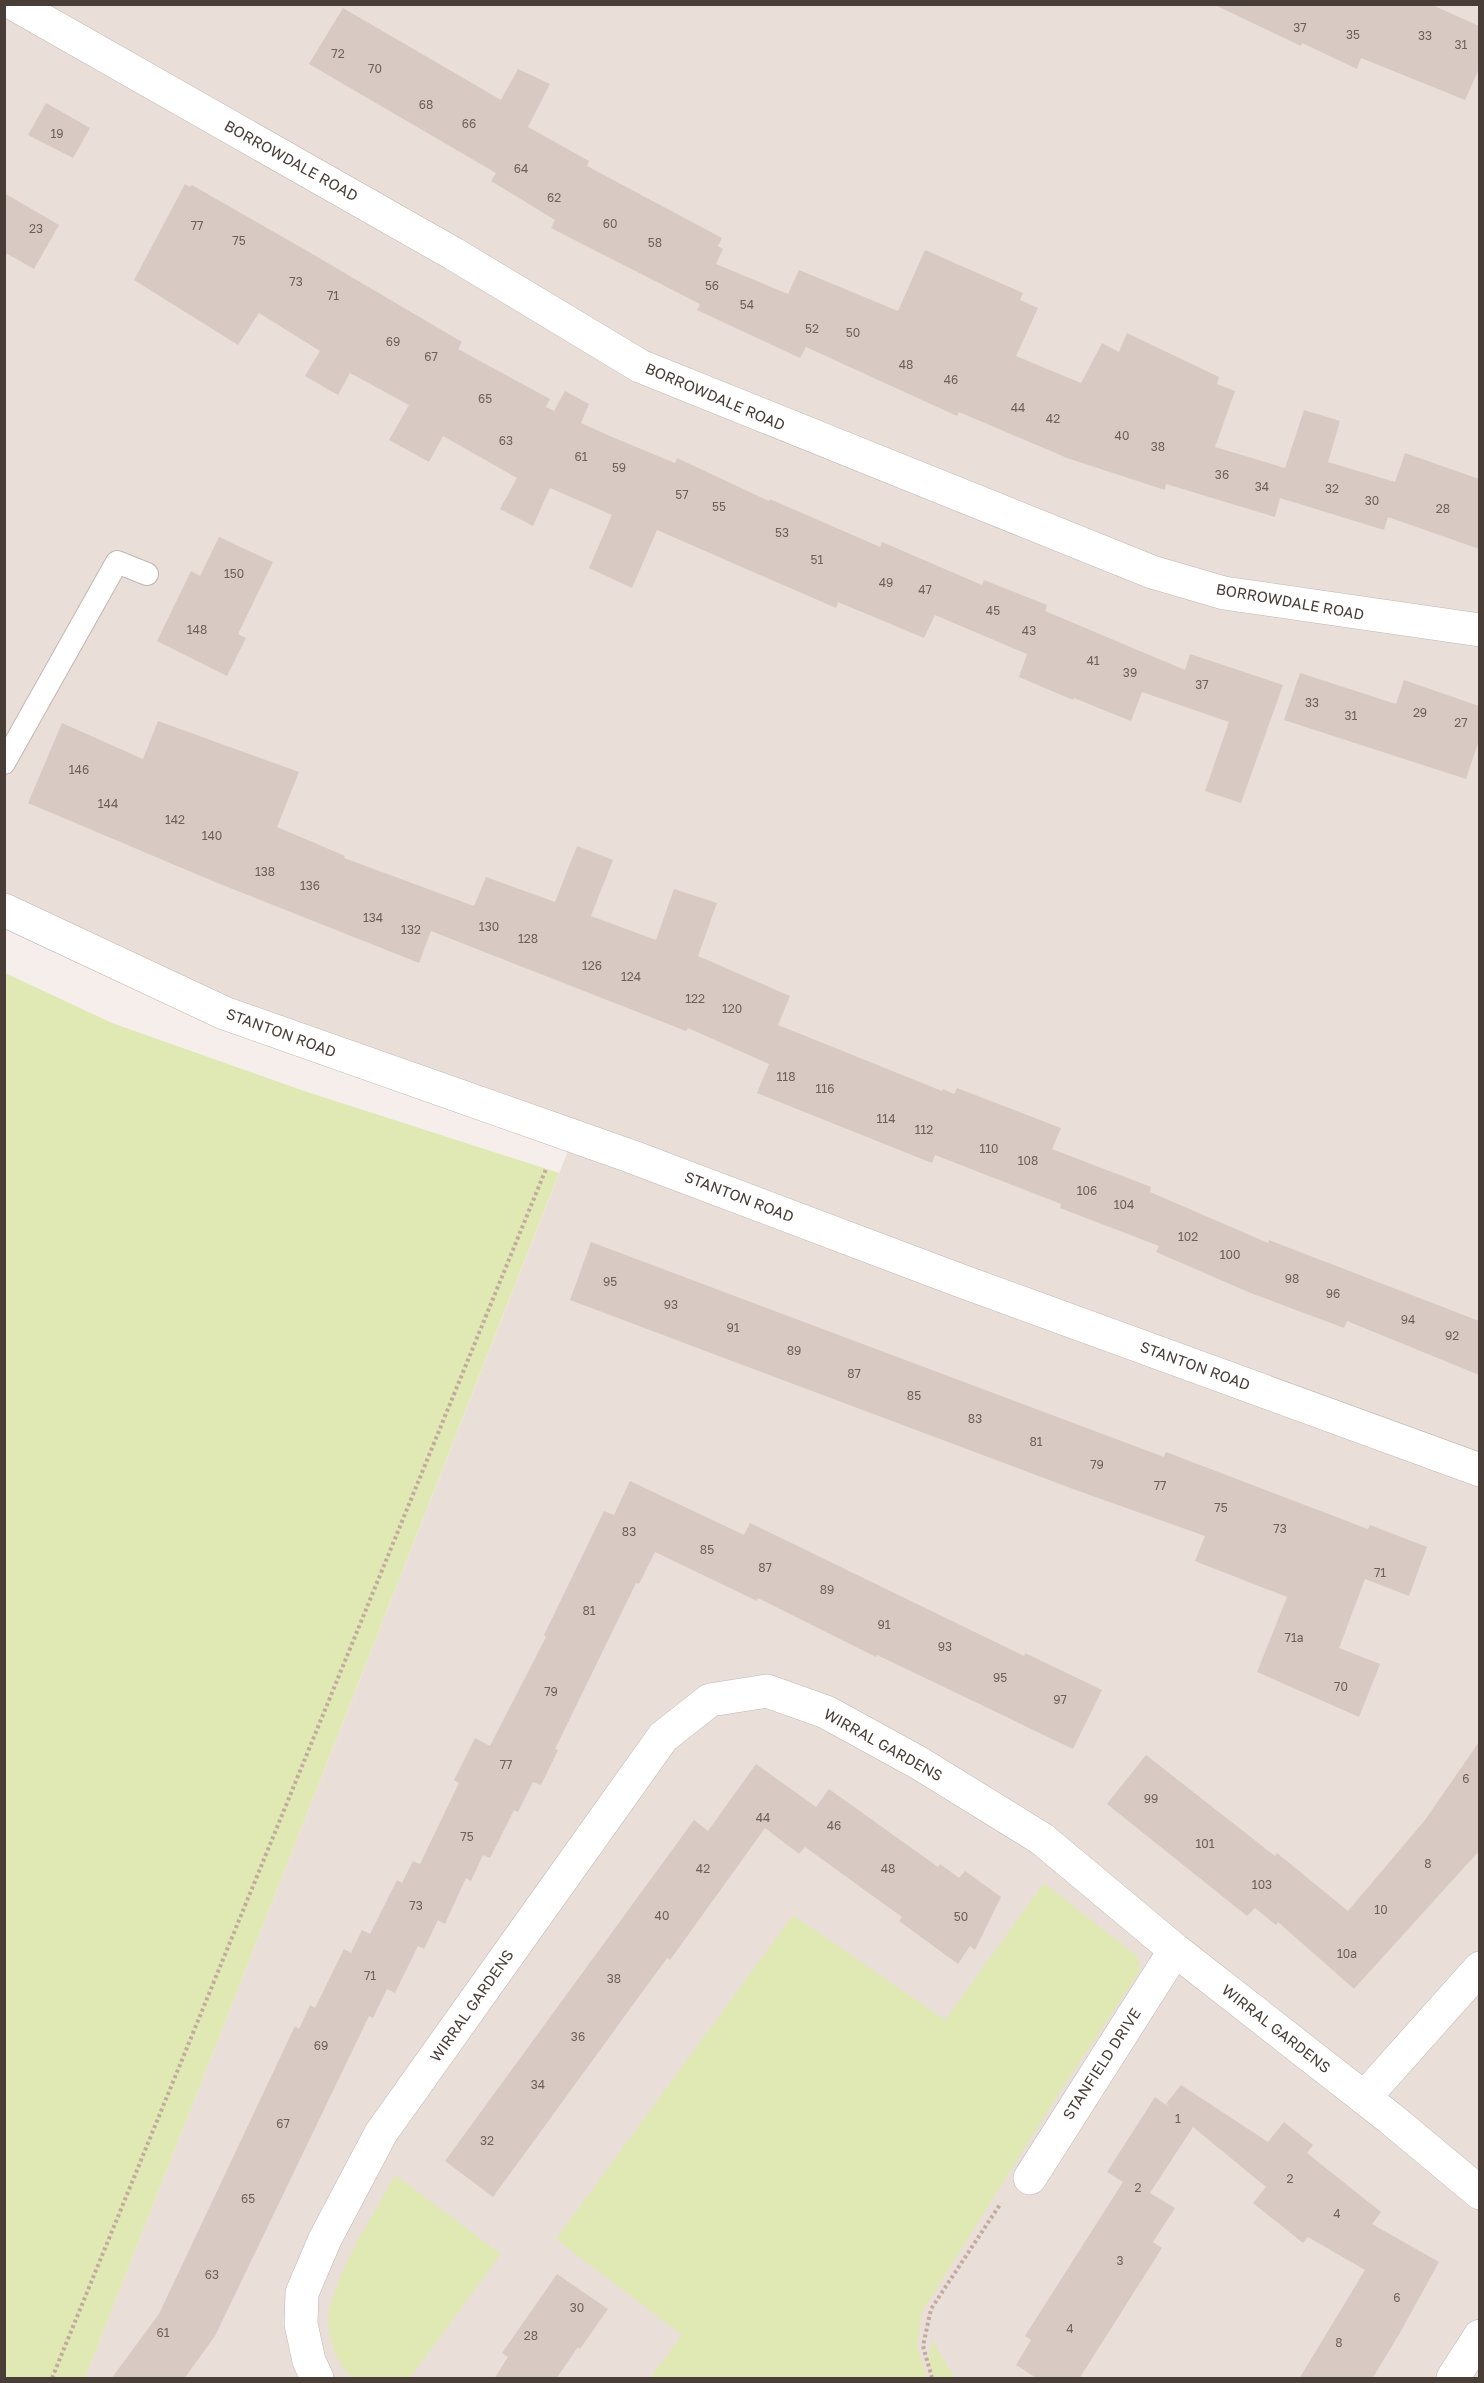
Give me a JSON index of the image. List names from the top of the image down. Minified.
{"streets":{"street":["BORROWDALE ROAD","STANTON ROAD","WIRRAL GARDENS","STANFIELD DRIVE"]},"crossings":[["WIRRAL GARDENS","STANFIELD DRIVE"]],"house_numbers":["37","35","33","31","72","70","68","66","19","64","62","60","77","23","75","58","73","56","71","54","52","50","69","67","48","46","65","44","42","40","63","38","61","59","36","34","32","57","30","55","28","53","51","150","49","47","45","148","43","41","39","37","33","29","31","27","146","144","142","140","138","136","134","130","132","128","126","124","122","120","118","116","114","112","110","108","106","104","102","100","98","95","96","93","94","91","92","89","87","85","83","81","79","77","75","73","83","85","87","71","89","81","91","71a","93","95","70","79","97","77","6","99","44","46","75","101","8","42","48","103","73","10","40","50","10a","71","38","36","69","34","1","67","32","2","2","65","4","3","63","6","30","4","61","28","8"]}
